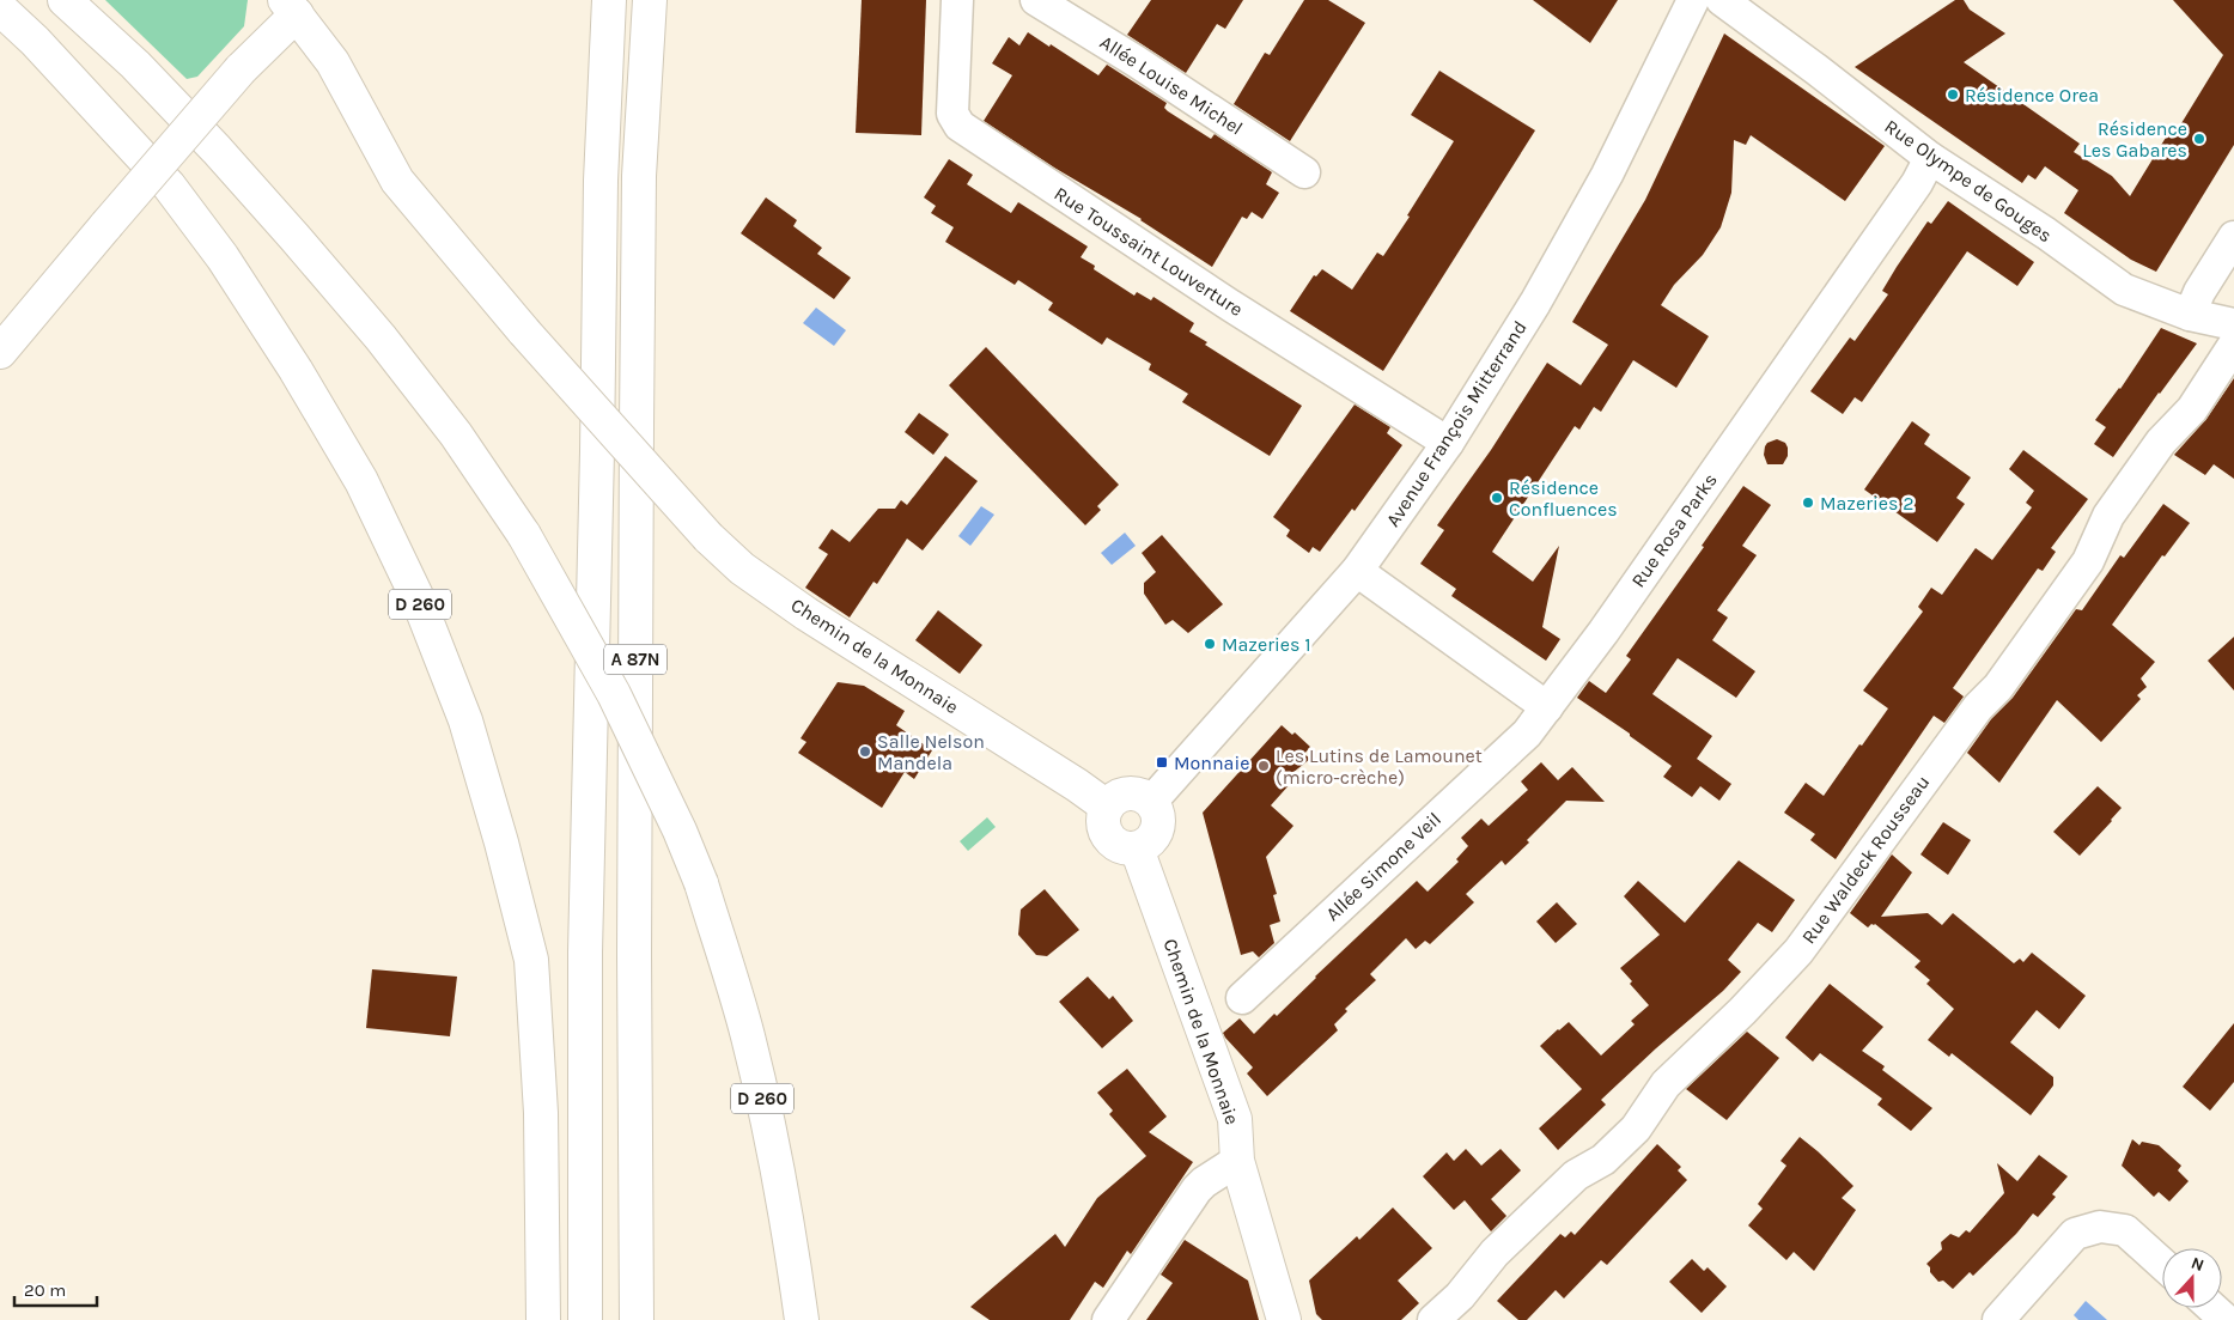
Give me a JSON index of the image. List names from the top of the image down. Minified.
{"streets":{"main road":["D 260","Chemin de la Monnaie","A 87N"],"street":["Allée Louise Michel","Rue Olympe de Gouges","Rue Toussaint Louverture","Avenue François Mitterrand","Rue Rosa Parks","Rue Waldeck Rousseau","Allée Simone Veil"]},"crossings":[["Rue Olympe de Gouges","Rue Rosa Parks"],["Rue Toussaint Louverture","Avenue François Mitterrand"],["Avenue François Mitterrand","Chemin de la Monnaie"],["Rue Rosa Parks","Allée Simone Veil"]],"places":{"other":["Résidence Orea","Résidence Les Gabares","Résidence Confluences","Mazeries 2","Mazeries 1","Salle Nelson Mandela","Les Lutins de Lamounet (micro-crèche)"],"transit":["Monnaie"]},"scale_bar":"20 m","north":"top"}
